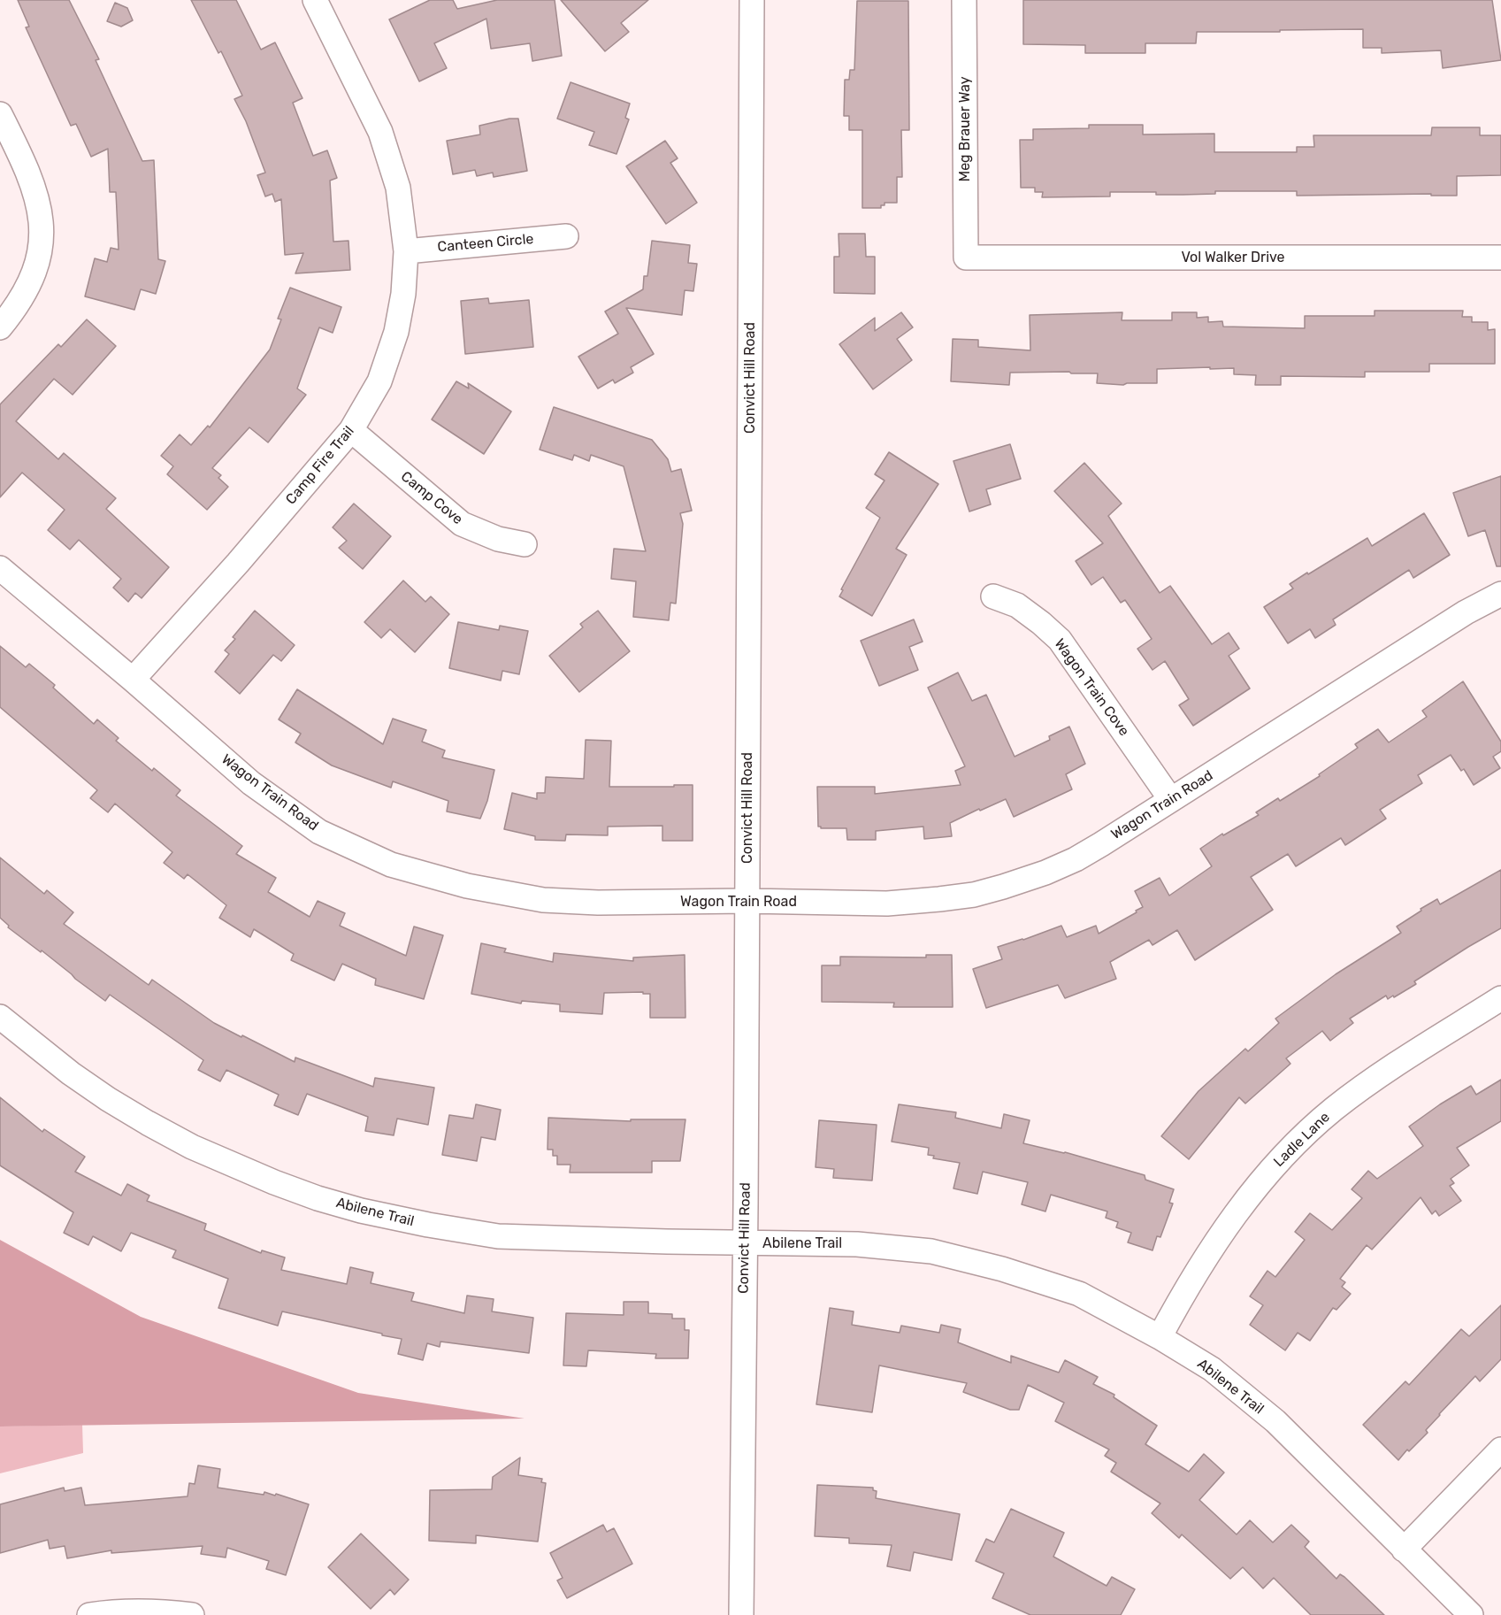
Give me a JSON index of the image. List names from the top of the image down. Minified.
{"streets":{"street":["Meg Brauer Way","Canteen Circle","Vol Walker Drive","Convict Hill Road","Camp Fire Trail","Camp Cove","Wagon Train Cove","Wagon Train Road","Ladle Lane","Abilene Trail"]},"crossings":[["Meg Brauer Way","Vol Walker Drive"],["Canteen Circle","Camp Fire Trail"],["Convict Hill Road","Wagon Train Road"],["Convict Hill Road","Abilene Trail"],["Camp Fire Trail","Camp Cove"],["Camp Fire Trail","Wagon Train Road"],["Wagon Train Cove","Wagon Train Road"],["Ladle Lane","Abilene Trail"]]}
